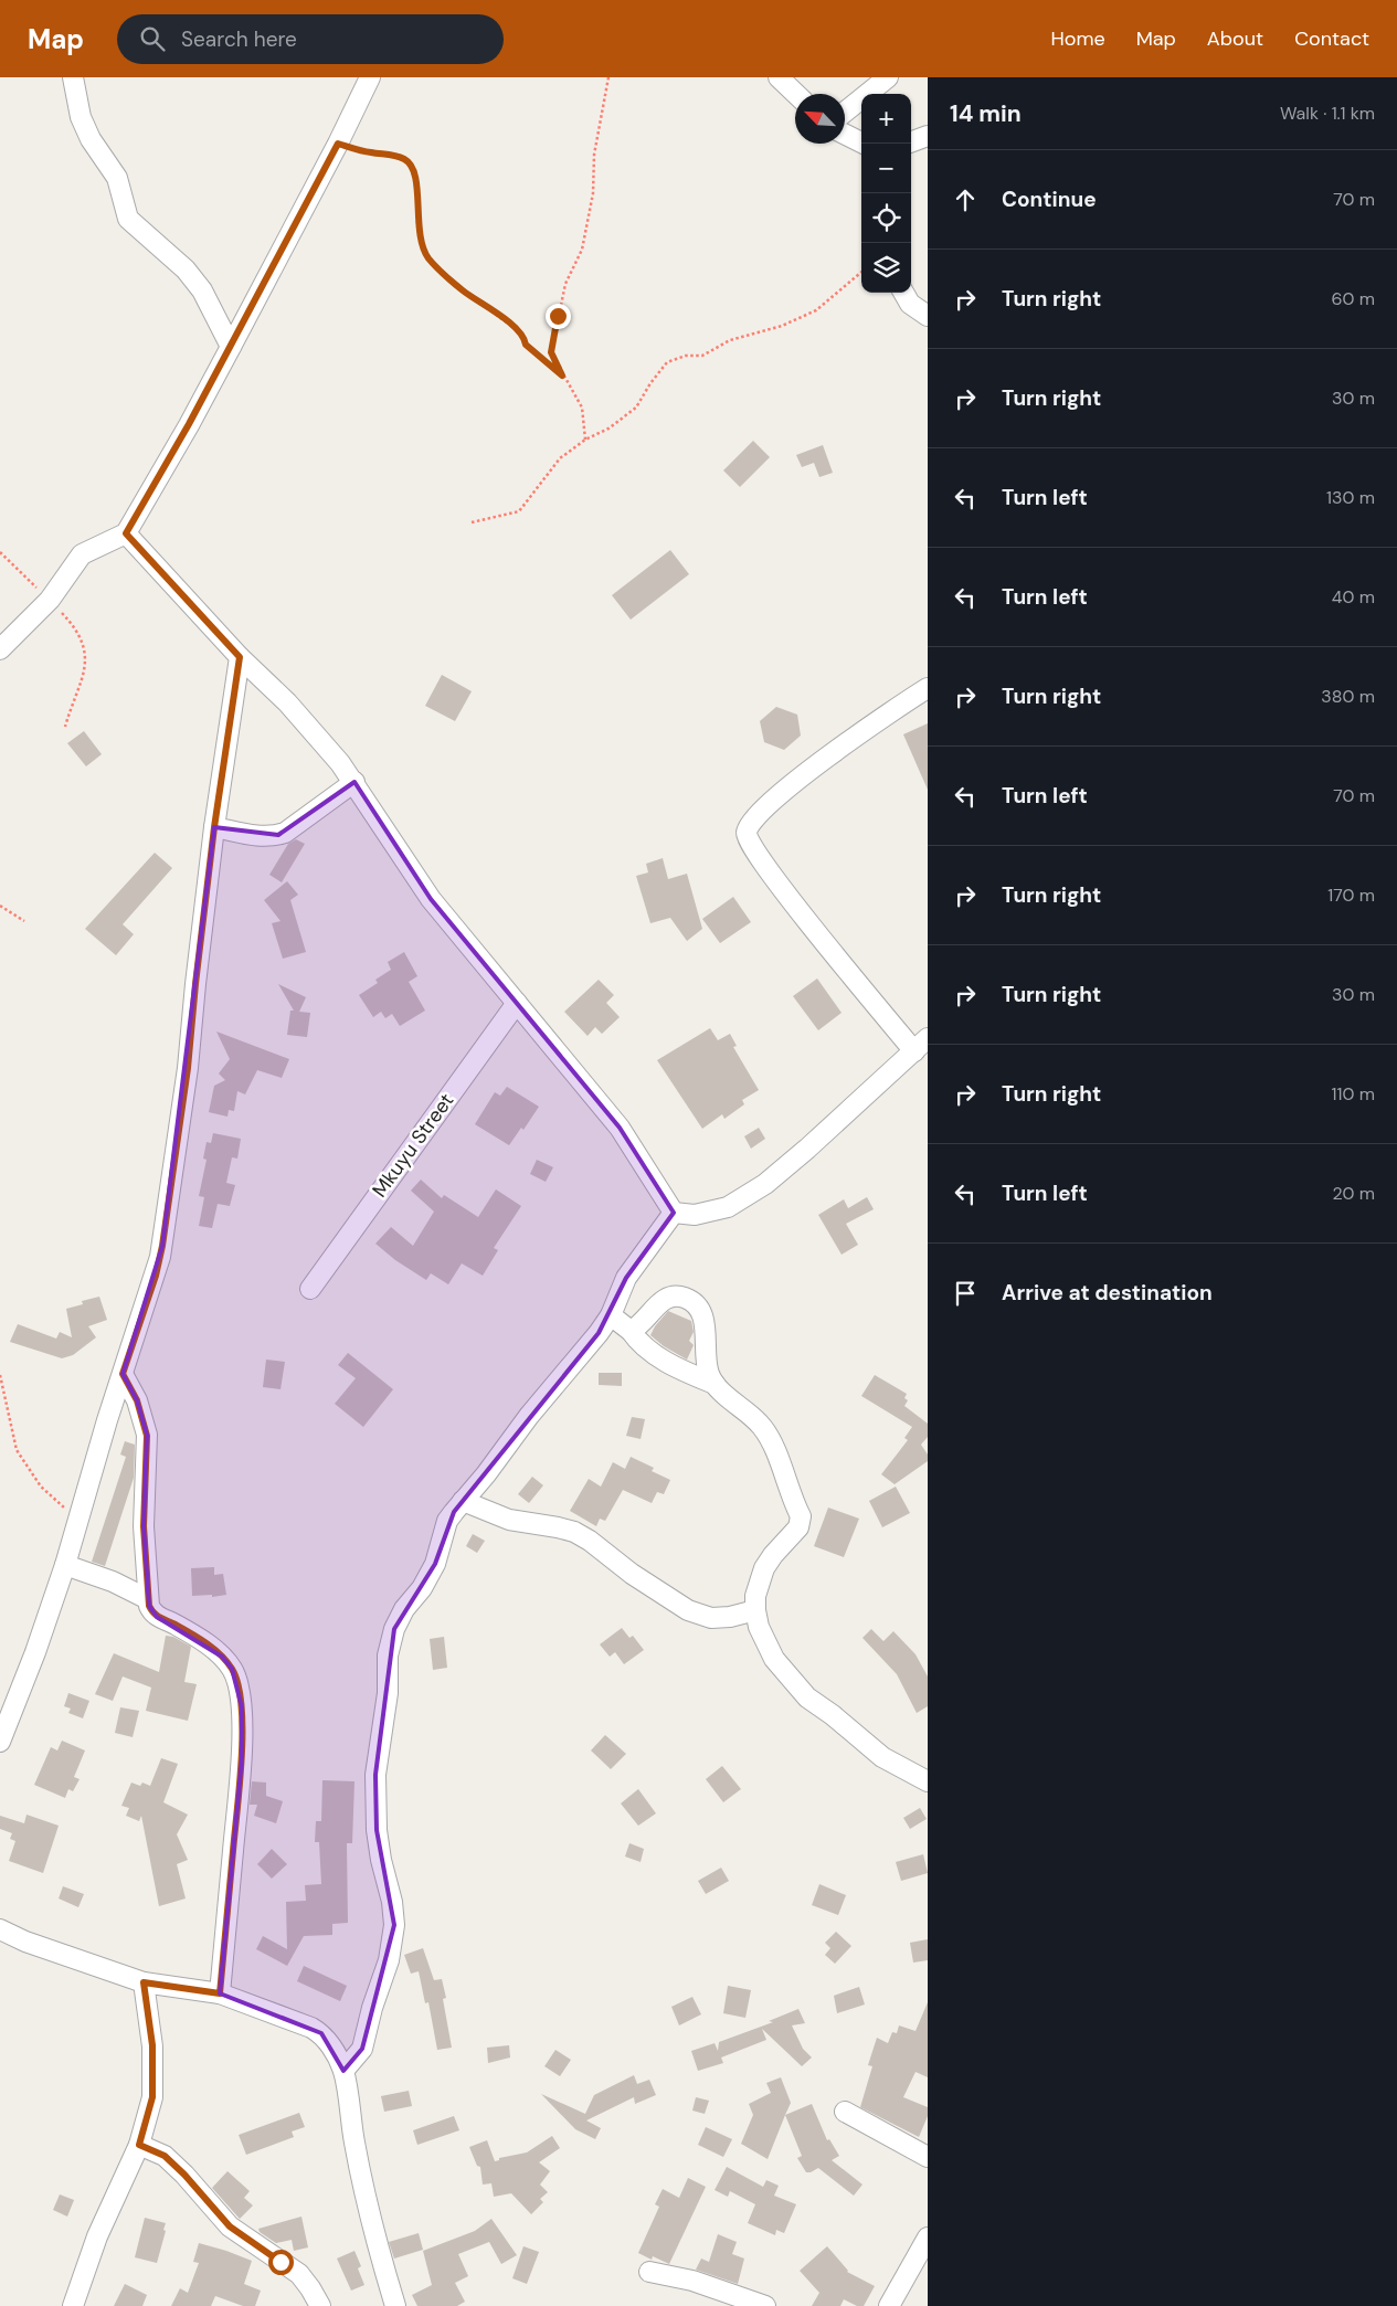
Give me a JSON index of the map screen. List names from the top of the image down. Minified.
{"streets":{"street":["Mkuyu Street"]},"north":"top left","page":{"header":"Map","search":"Search here","nav":["Home","Map","About","Contact"],"heading":["14 min","Walk · 1.1 km"],"map_buttons":["+","−"],"list":[["Continue","70 m"],["Turn right","60 m"],["Turn right","30 m"],["Turn left","130 m"],["Turn left","40 m"],["Turn right","380 m"],["Turn left","70 m"],["Turn right","170 m"],["Turn right","30 m"],["Turn right","110 m"],["Turn left","20 m"],"Arrive at destination"]}}
